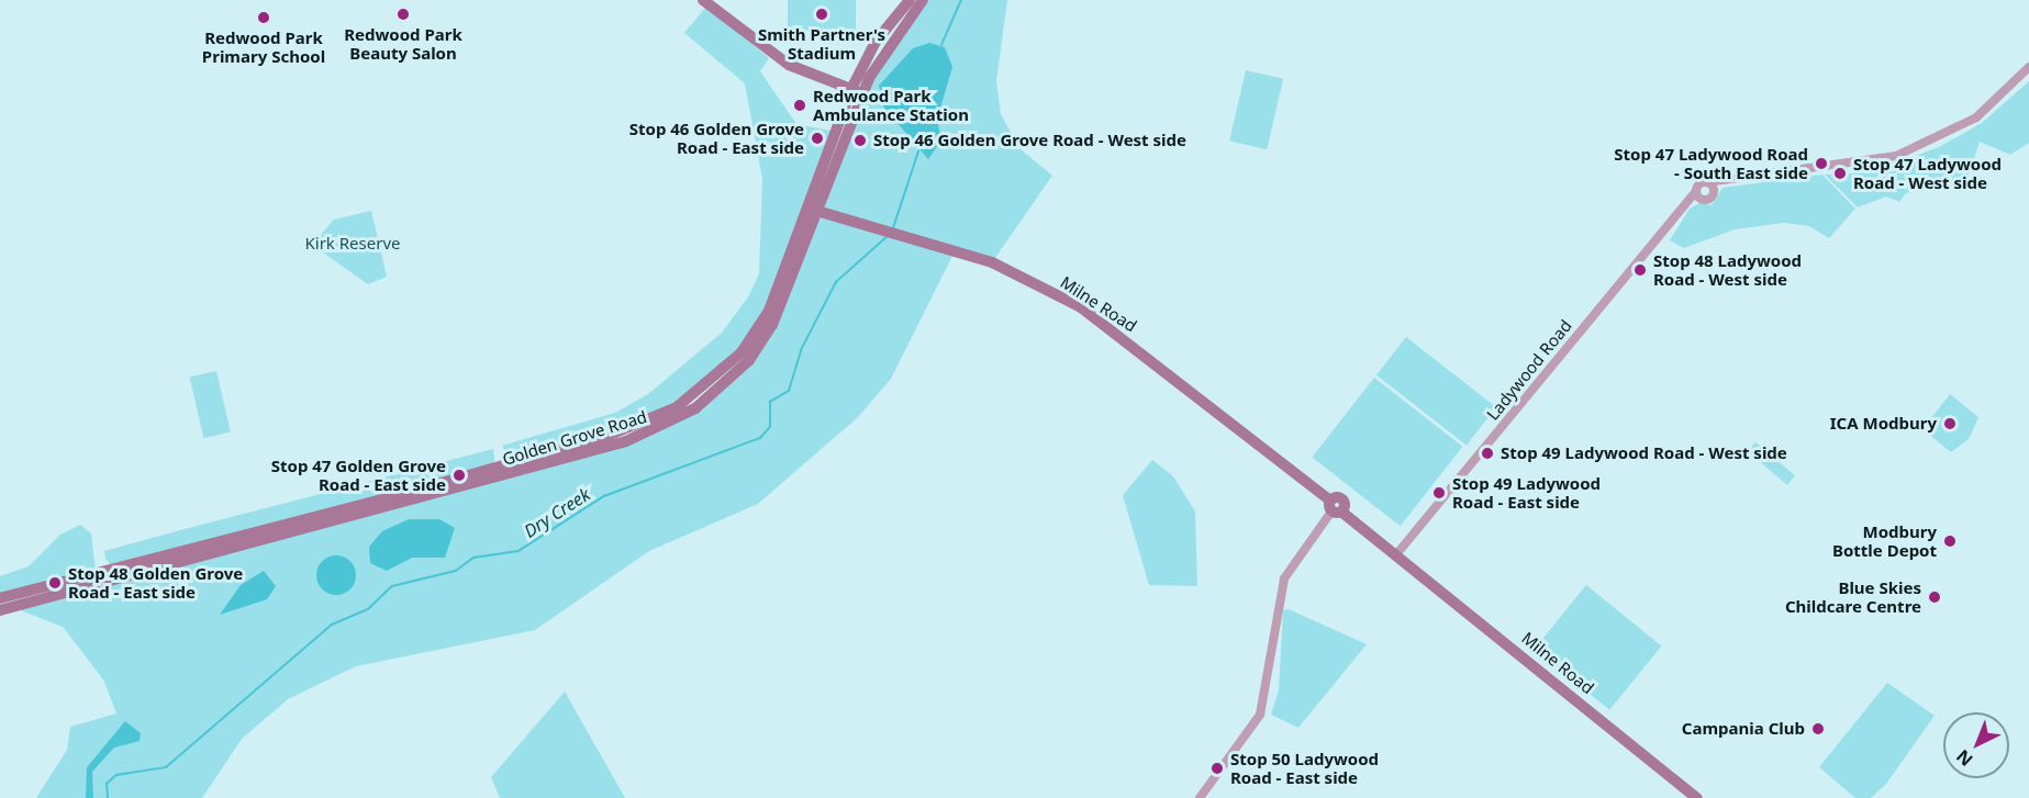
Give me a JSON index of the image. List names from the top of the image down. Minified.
{"streets":{"main road":["Milne Road","Golden Grove Road"],"street":["Ladywood Road"]},"crossings":[["Milne Road","Ladywood Road"],["Milne Road","Golden Grove Road"]],"water":["Dry Creek"],"parks":["Kirk Reserve"],"places":["Redwood Park Beauty Salon","Smith Partner's Stadium","Redwood Park Primary School","Redwood Park Ambulance Station","Stop 46 Golden Grove Road - East side","Stop 46 Golden Grove Road - West side","Stop 47 Ladywood Road - South East side","Stop 47 Ladywood Road - West side","Stop 48 Ladywood Road - West side","ICA Modbury","Stop 49 Ladywood Road - West side","Stop 47 Golden Grove Road - East side","Stop 49 Ladywood Road - East side","Modbury Bottle Depot","Stop 48 Golden Grove Road - East side","Blue Skies Childcare Centre","Campania Club","Stop 50 Ladywood Road - East side"],"north":"bottom left"}
